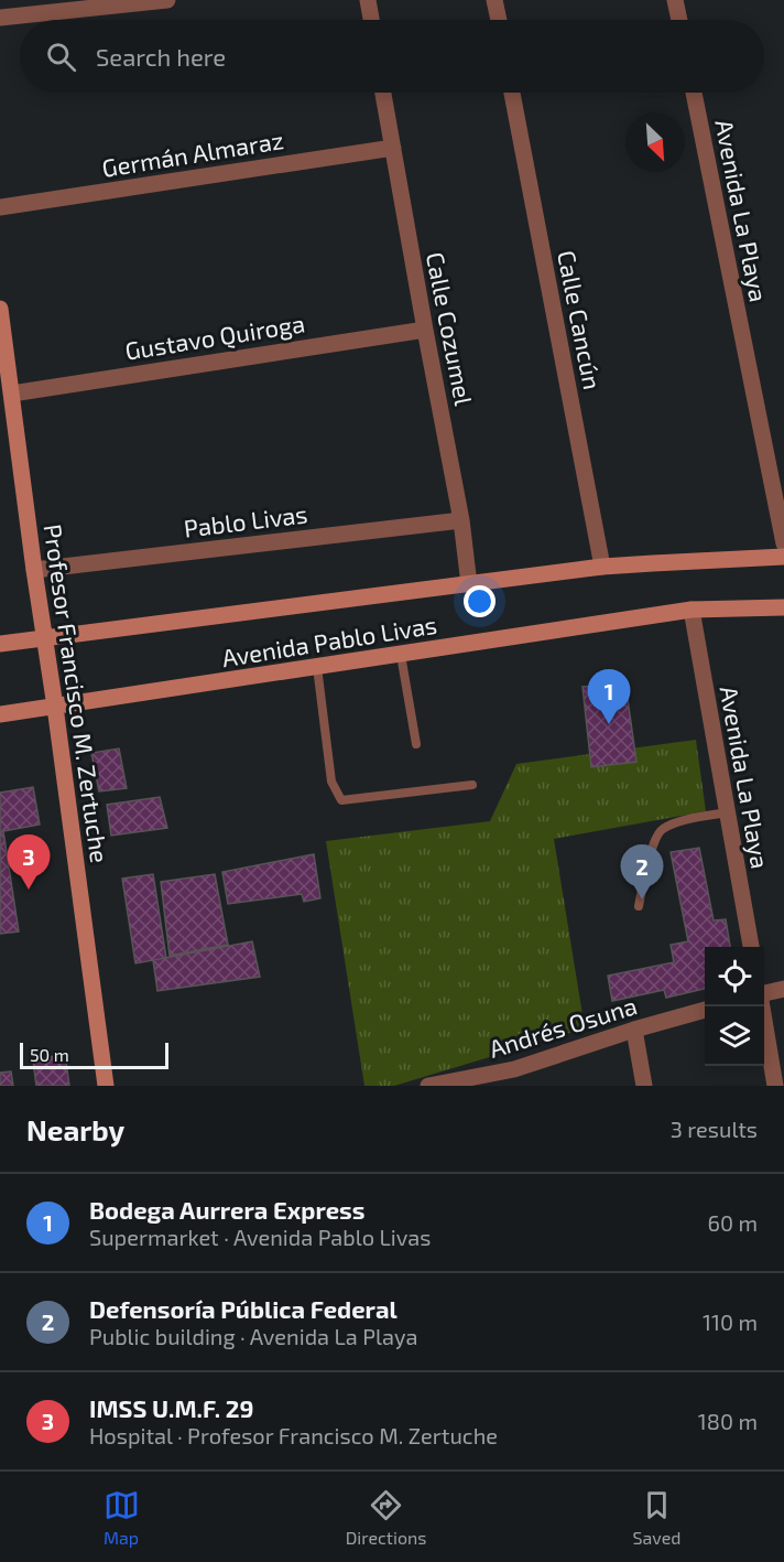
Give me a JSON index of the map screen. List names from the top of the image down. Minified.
{"streets":{"main road":["Avenida Pablo Livas","Profesor Francisco M. Zertuche"],"street":["Germán Almaraz","Avenida La Playa","Calle Cancún","Calle Cozumel","Gustavo Quiroga","Pablo Livas","Andrés Osuna"]},"crossings":[["Germán Almaraz","Calle Cozumel"],["Avenida La Playa","Avenida Pablo Livas"],["Calle Cancún","Avenida Pablo Livas"],["Calle Cozumel","Gustavo Quiroga"],["Calle Cozumel","Pablo Livas"],["Calle Cozumel","Avenida Pablo Livas"],["Gustavo Quiroga","Profesor Francisco M. Zertuche"],["Pablo Livas","Profesor Francisco M. Zertuche"],["Avenida Pablo Livas","Profesor Francisco M. Zertuche"]],"scale_bar":"50 m","north":"bottom right","page":{"search":"Search here","pins":["1","3","2"],"scale":"50 m","heading":["Nearby","3 results"],"list":[{"mark":"1","name":"Bodega Aurrera Express","note":"Supermarket · Avenida Pablo Livas","value":"60 m"},{"mark":"2","name":"Defensoría Pública Federal","note":"Public building · Avenida La Playa","value":"110 m"},{"mark":"3","name":"IMSS U.M.F. 29","note":"Hospital · Profesor Francisco M. Zertuche","value":"180 m"}],"nav":["Map","Directions","Saved"]}}
